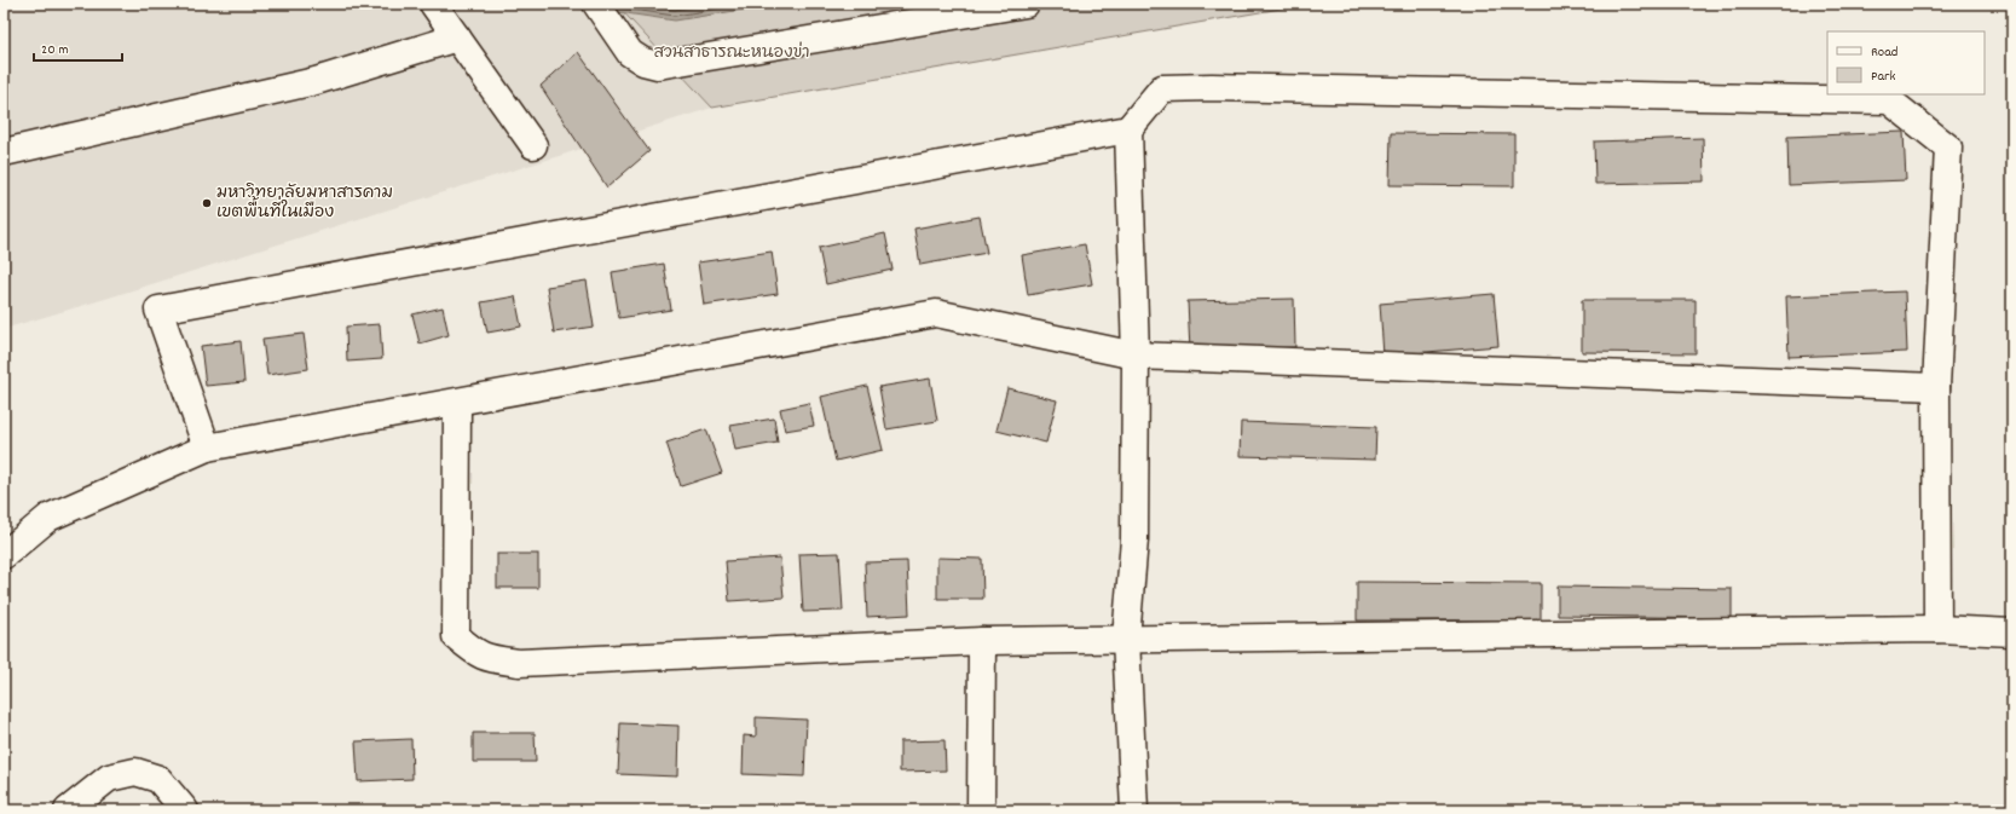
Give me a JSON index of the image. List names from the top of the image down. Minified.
{"parks":["สวนสาธารณะหนองข่า"],"places":["มหาวิทยาลัยมหาสารคาม เขตพื้นที่ในเมือง"],"legend":["Road","Park"],"scale_bar":"20 m"}
